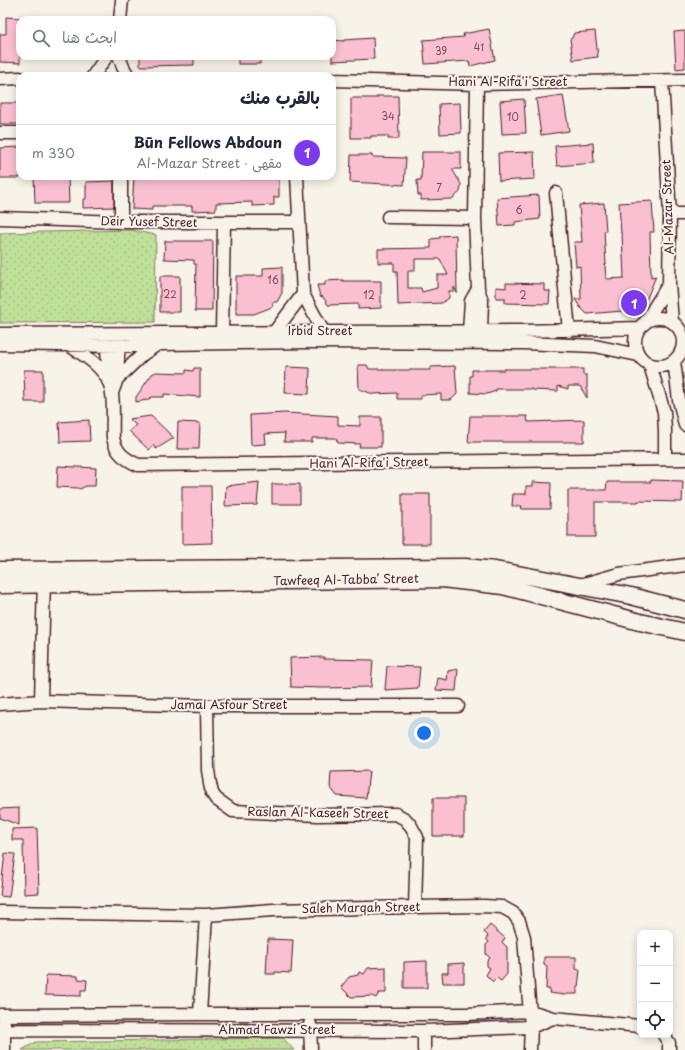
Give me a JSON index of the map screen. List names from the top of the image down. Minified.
{"streets":{"street":["Hani Al-Rifa'i Street","Al-Mazar Street","Deir Yusef Street","Irbid Street","Tawfeeq Al-Tabba’ Street","Jamal Asfour Street","Raslan Al-Kaseeh Street","Saleh Marqah Street","Ahmad Fawzi Street"]},"crossings":[["Hani Al-Rifa'i Street","Al-Mazar Street"],["Hani Al-Rifa'i Street","Irbid Street"],["Al-Mazar Street","Irbid Street"],["Jamal Asfour Street","Raslan Al-Kaseeh Street"],["Raslan Al-Kaseeh Street","Saleh Marqah Street"],["Saleh Marqah Street","Ahmad Fawzi Street"]],"house_numbers":["41","39","34","10","7","6","16","22","12","2"],"page":{"search":"ابحث هنا","heading":"بالقرب منك","list":[{"mark":"1","name":"Būn Fellows Abdoun","note":"مقهى · Al-Mazar Street","value":"330 m"}],"pins":"1","map_buttons":["+","−"]}}
